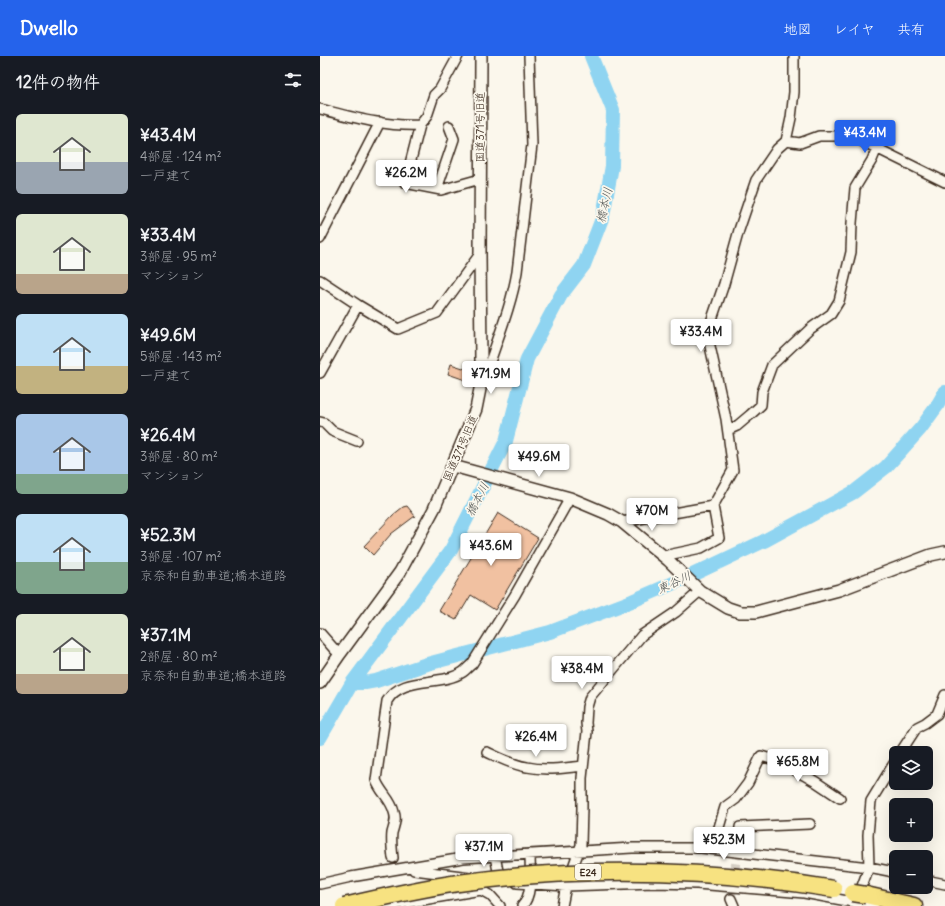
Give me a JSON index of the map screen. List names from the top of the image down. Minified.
{"streets":{"highway":["E24"],"street":["国道371号旧道"]},"water":["橋本川","東谷川"],"page":{"header":"Dwello","nav":["地図","レイヤ","共有"],"heading":"12件の物件","list":[{"name":"¥43.4M","note":"4部屋 · 124 m² · 一戸建て"},{"name":"¥33.4M","note":"3部屋 · 95 m² · マンション"},{"name":"¥49.6M","note":"5部屋 · 143 m² · 一戸建て"},{"name":"¥26.4M","note":"3部屋 · 80 m² · マンション"},{"name":"¥52.3M","note":"3部屋 · 107 m² · 京奈和自動車道;橋本道路"},{"name":"¥37.1M","note":"2部屋 · 80 m² · 京奈和自動車道;橋本道路"}],"price":["¥43.4M","¥26.2M","¥33.4M","¥71.9M","¥49.6M","¥70M","¥43.6M","¥38.4M","¥26.4M","¥65.8M","¥52.3M","¥37.1M"],"map_buttons":["+","−"]}}
